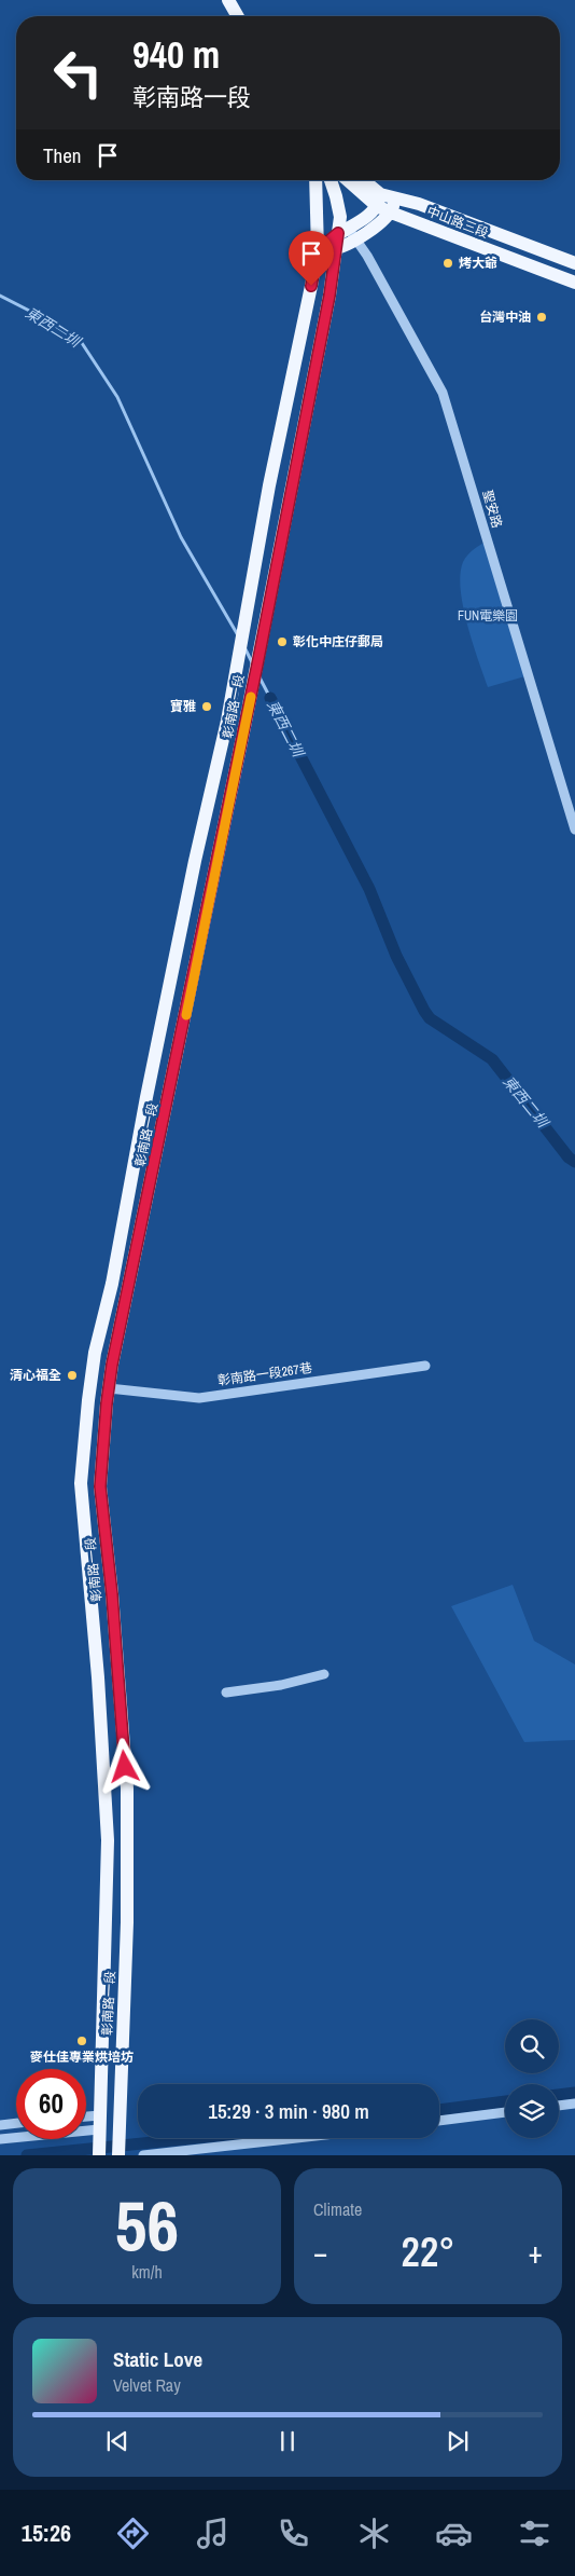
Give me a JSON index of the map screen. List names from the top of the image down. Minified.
{"streets":{"main road":["中山路三段","彰南路一段"],"street":["聖安路","彰南路一段267巷"]},"crossings":[["彰南路一段","彰南路一段267巷"]],"water":["東西二圳"],"parks":["FUN電樂園"],"places":["烤大爺","台灣中油","彰化中庄仔郵局","寶雅","清心福全","麥仕佳專業烘培坊"],"page":{"turn":["940 m","彰南路一段"],"then":"Then","limit":"60","trip":"15:29 · 3 min · 980 m","tile":[["56","km/h"],"Climate"],"heat":["−","22°","+"],"song":["Static Love","Velvet Ray"],"tabs":"15:26"}}
